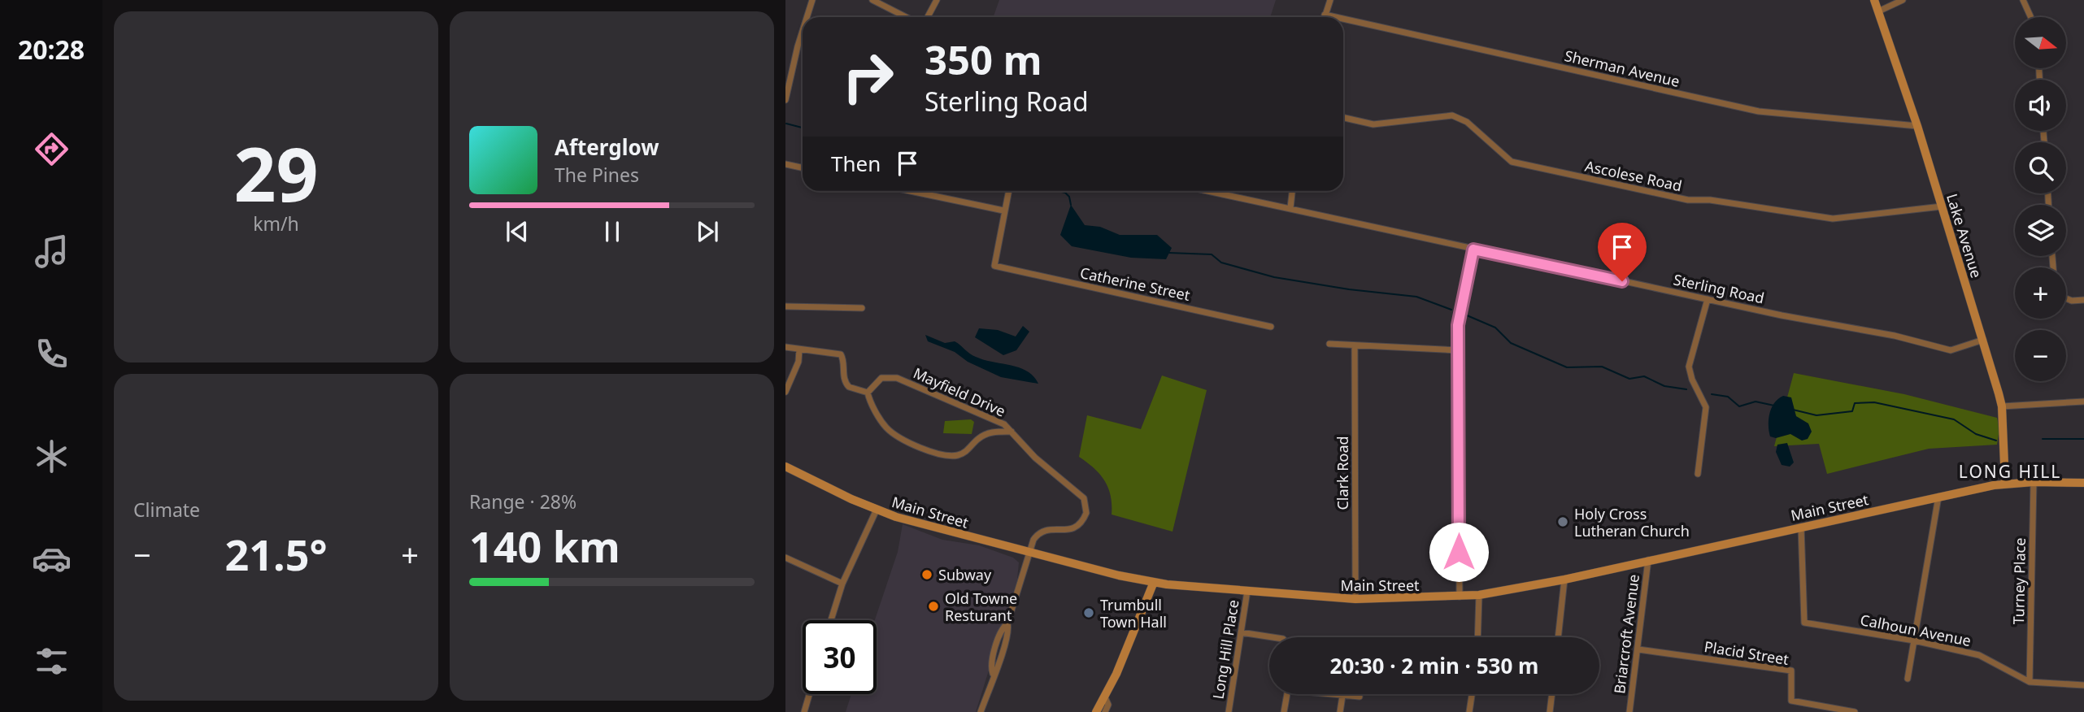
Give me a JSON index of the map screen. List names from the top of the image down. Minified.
{"streets":{"main road":["Lake Avenue","Main Street"],"street":["Sherman Avenue","Ascolese Road","Catherine Street","Sterling Road","Mayfield Drive","Clark Road","Turney Place","Calhoun Avenue","Briarcroft Avenue","Long Hill Place","Placid Street"]},"crossings":[["Sherman Avenue","Lake Avenue"],["Ascolese Road","Lake Avenue"],["Lake Avenue","Sterling Road"],["Lake Avenue","Main Street"],["Mayfield Drive","Main Street"],["Clark Road","Main Street"],["Main Street","Turney Place"],["Main Street","Calhoun Avenue"],["Main Street","Briarcroft Avenue"],["Main Street","Long Hill Place"],["Turney Place","Calhoun Avenue"],["Briarcroft Avenue","Placid Street"]],"districts":["LONG HILL"],"places":["Holy Cross Lutheran Church","Subway","Old Towne Resturant","Trumbull Town Hall"],"north":"right","page":{"tabs":"20:28","tile":[["29","km/h"],"Climate",["Range · 28%","140 km"]],"map_buttons":["+","−"],"turn":["350 m","Sterling Road"],"song":["Afterglow","The Pines"],"then":"Then","heat":["−","21.5°","+"],"limit":"30","trip":"20:30 · 2 min · 530 m"}}
